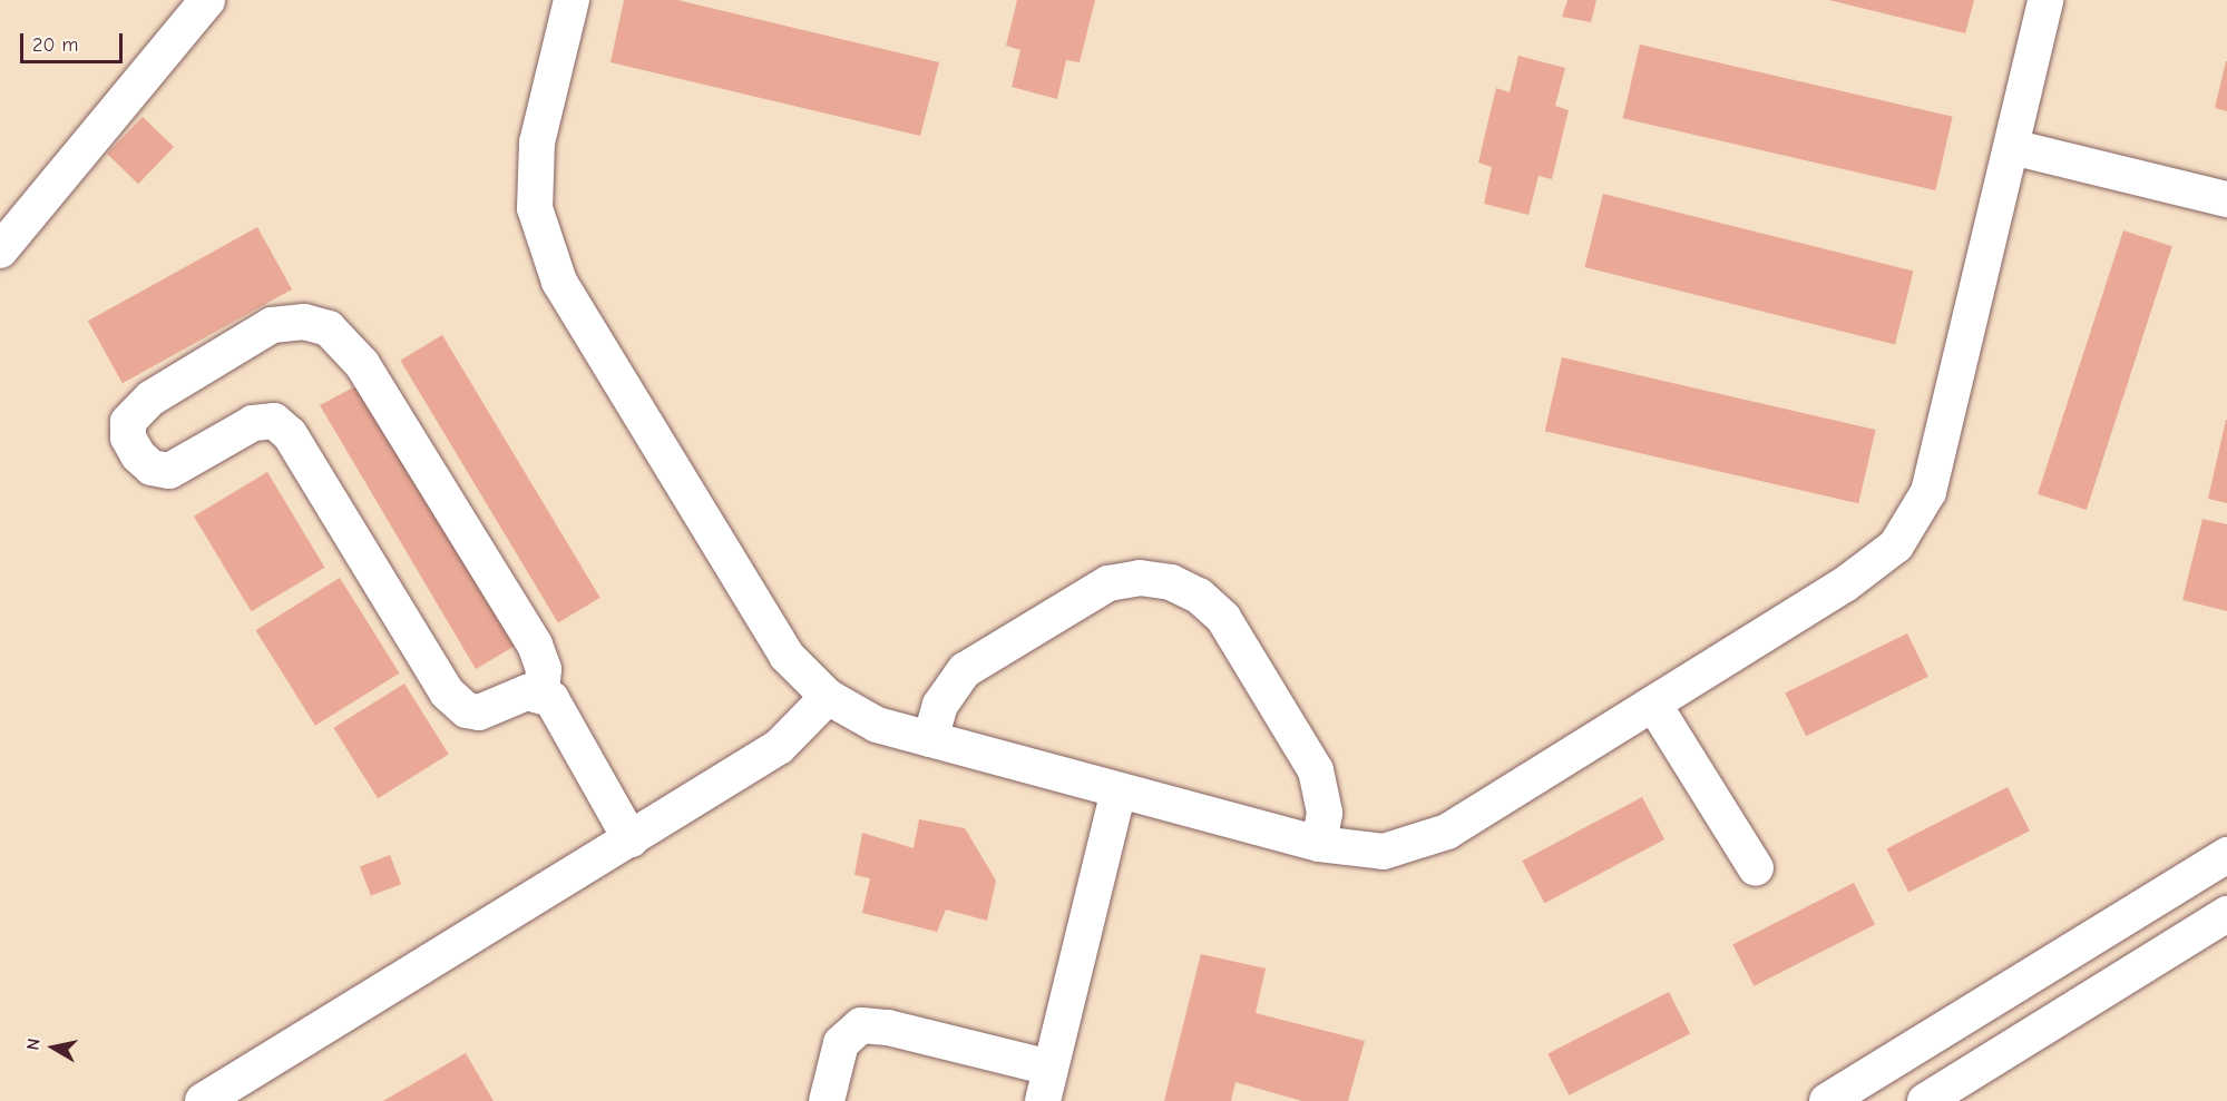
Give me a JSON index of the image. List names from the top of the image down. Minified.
{"scale_bar":"20 m","north":"left"}
